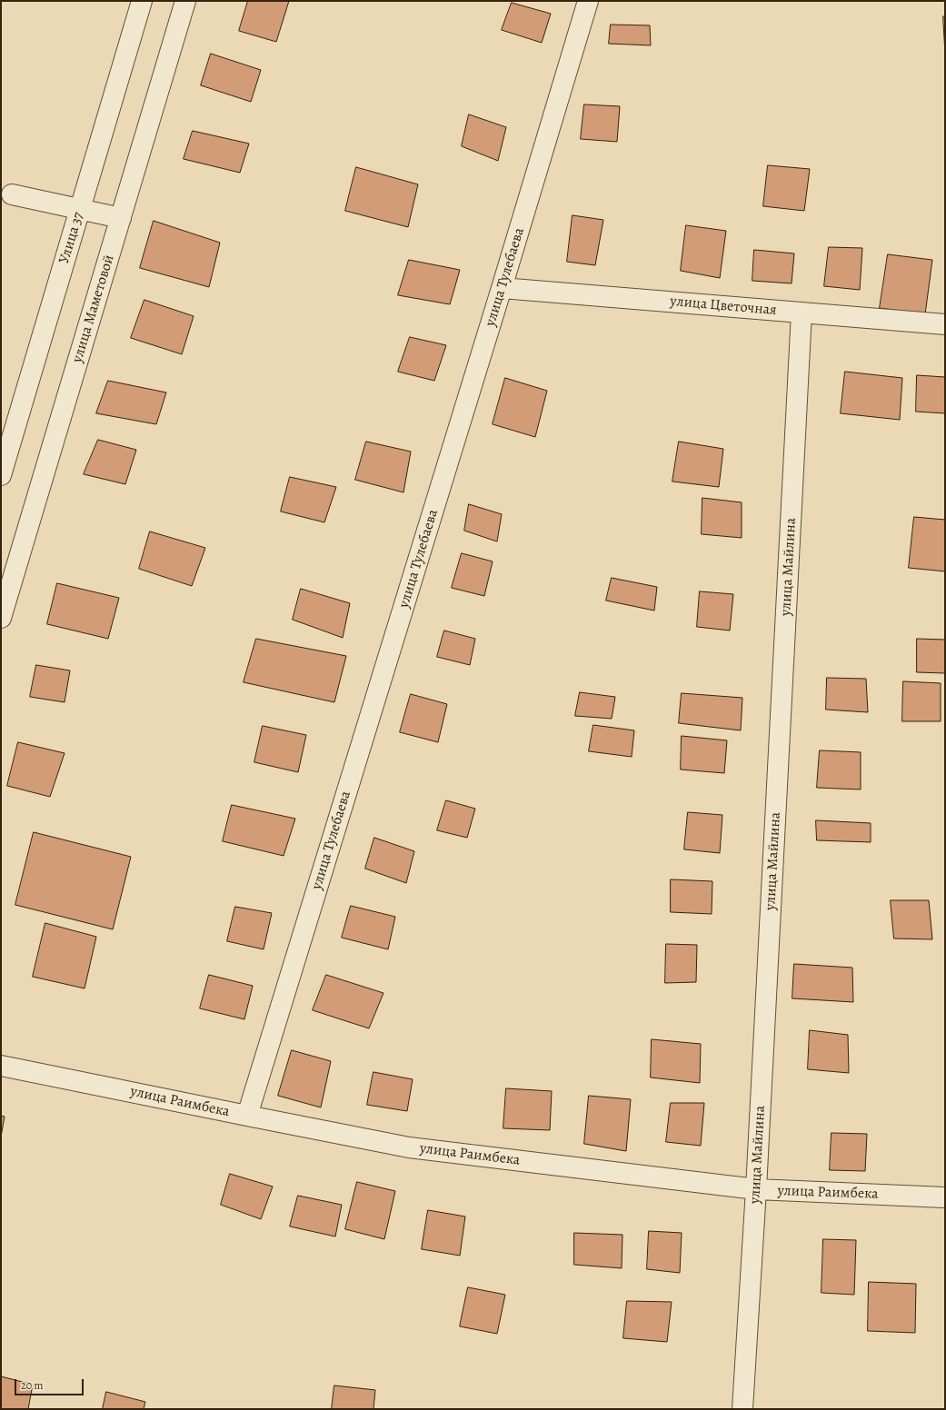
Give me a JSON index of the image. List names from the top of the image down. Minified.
{"streets":{"street":["Улица 37","улица Тулебаева","улица Цветочная","улица Маметовой","улица Майлина","улица Раимбека"]},"crossings":[["улица Тулебаева","улица Цветочная"],["улица Тулебаева","улица Раимбека"],["улица Цветочная","улица Майлина"],["улица Майлина","улица Раимбека"]],"scale_bar":"20 m"}
